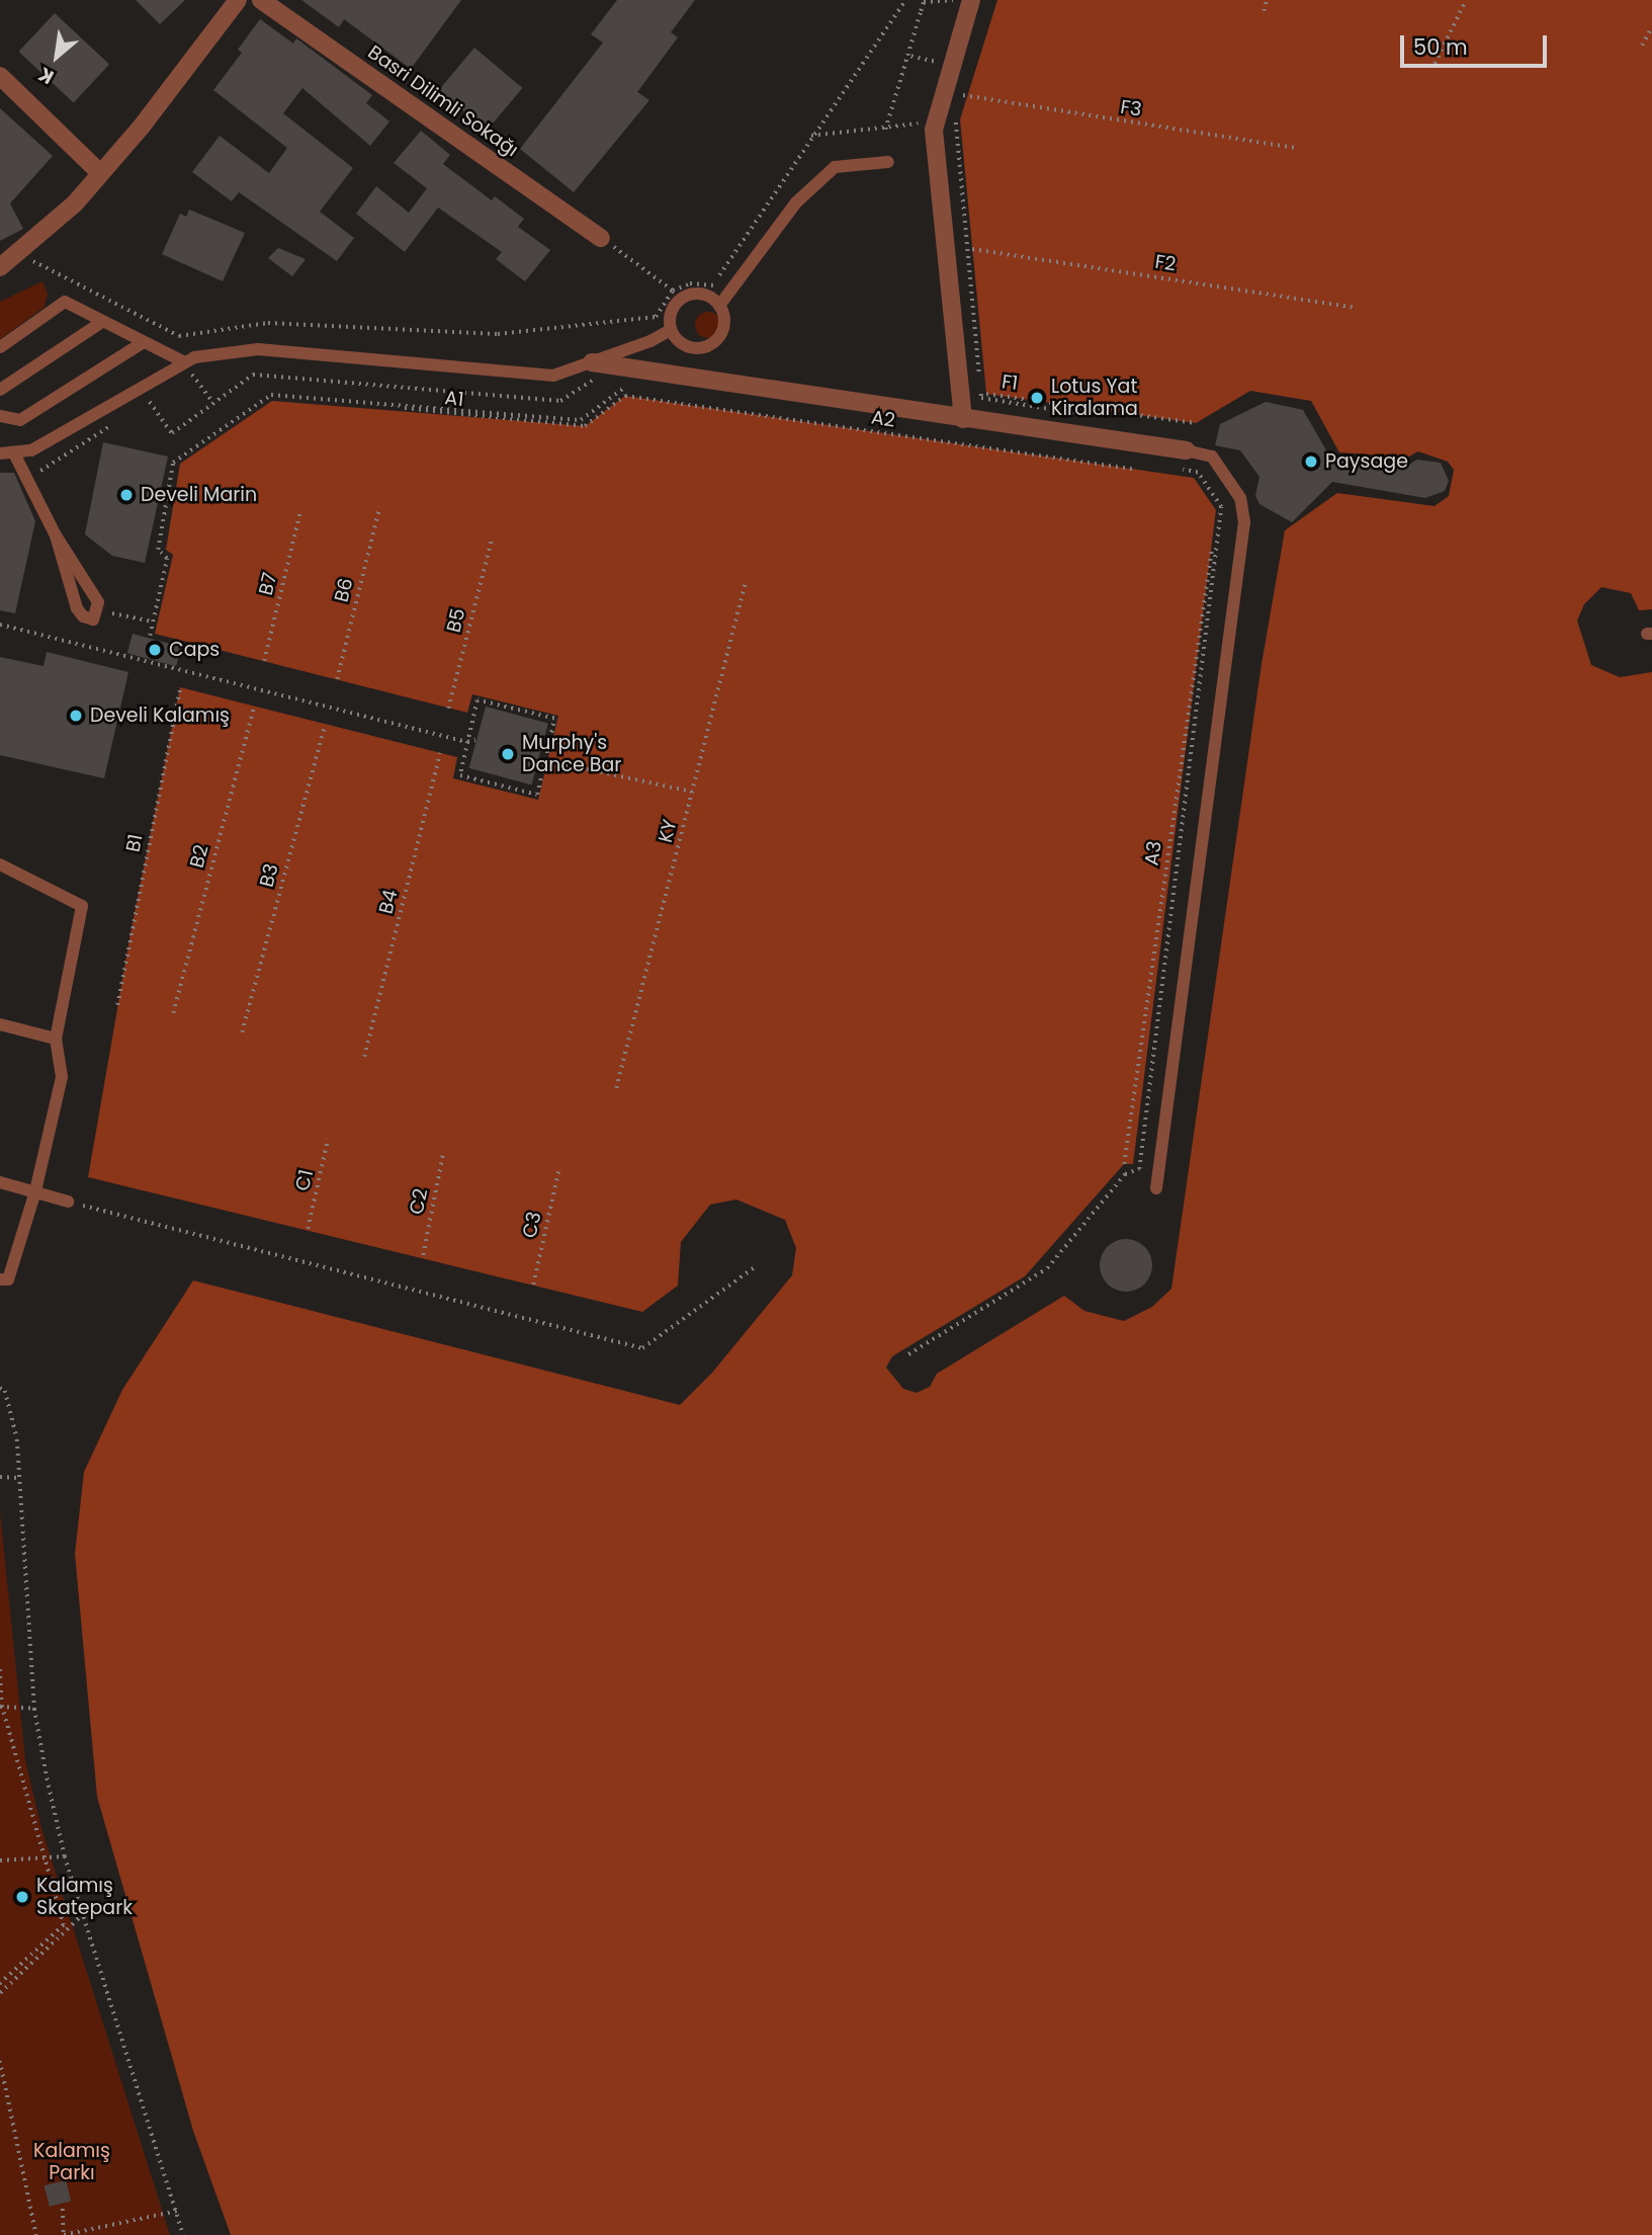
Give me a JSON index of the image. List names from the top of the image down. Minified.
{"streets":{"street":["Basri Dilimli Sokağı"],"path":["F3","F2","F1","A1","A2","B7","B6","B5","KY","B1","A3","B2","B3","B4","C1","C2","C3"]},"crossings":[["A1","A2"]],"parks":["Kalamış Parkı"],"places":["Lotus Yat Kiralama","Paysage","Develi Marin","Caps","Develi Kalamış","Murphy's Dance Bar","Kalamış Skatepark"],"scale_bar":"50 m","north":"bottom left"}
